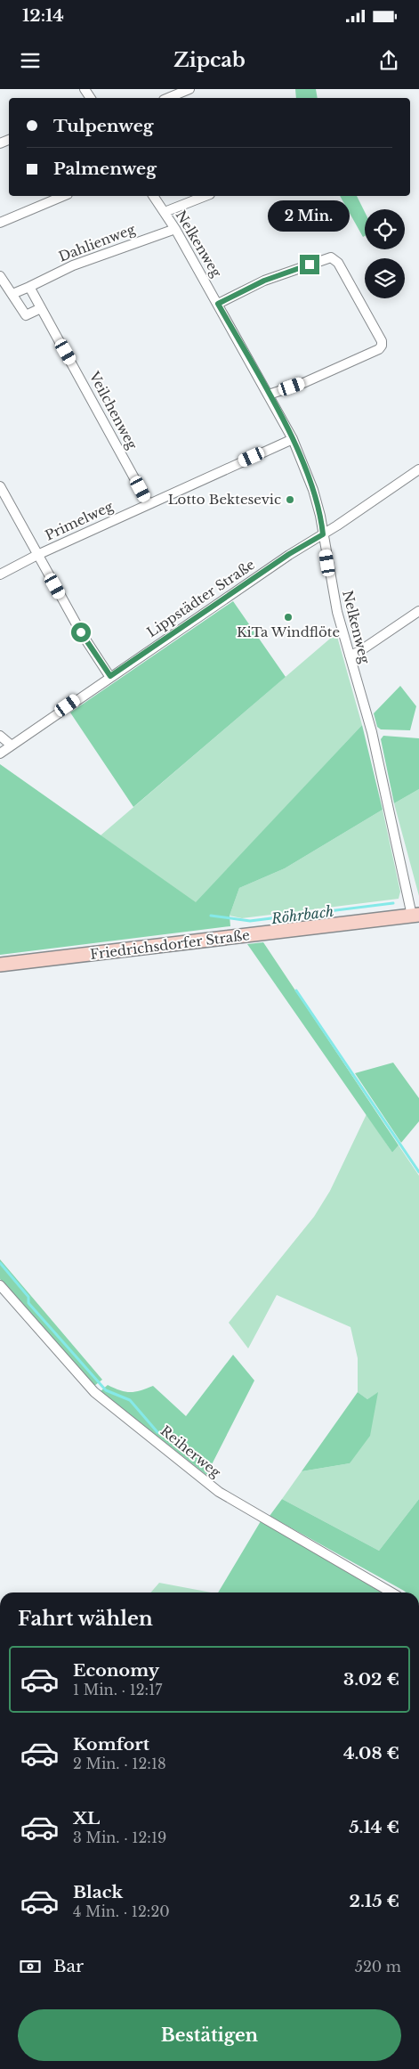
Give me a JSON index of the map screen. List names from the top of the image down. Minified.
{"streets":{"main road":["Friedrichsdorfer Straße"],"street":["Dahlienweg","Nelkenweg","Veilchenweg","Primelweg","Lippstädter Straße","Reiherweg"]},"crossings":[["Dahlienweg","Nelkenweg"],["Dahlienweg","Veilchenweg"],["Nelkenweg","Primelweg"],["Nelkenweg","Lippstädter Straße"],["Nelkenweg","Friedrichsdorfer Straße"],["Veilchenweg","Primelweg"]],"water":["Röhrbach"],"places":["Lotto Bektesevic","KiTa Windflöte"],"page":{"status":"12:14","header":"Zipcab","banner":["Tulpenweg","Palmenweg"],"bubble":"2 Min.","heading":"Fahrt wählen","list":[{"name":"Economy","note":"1 Min. · 12:17","value":"3.02 €"},{"name":"Komfort","note":"2 Min. · 12:18","value":"4.08 €"},{"name":"XL","note":"3 Min. · 12:19","value":"5.14 €"},{"name":"Black","note":"4 Min. · 12:20","value":"2.15 €"}],"pay":["Bar","520 m"],"buttons":"Bestätigen"}}
